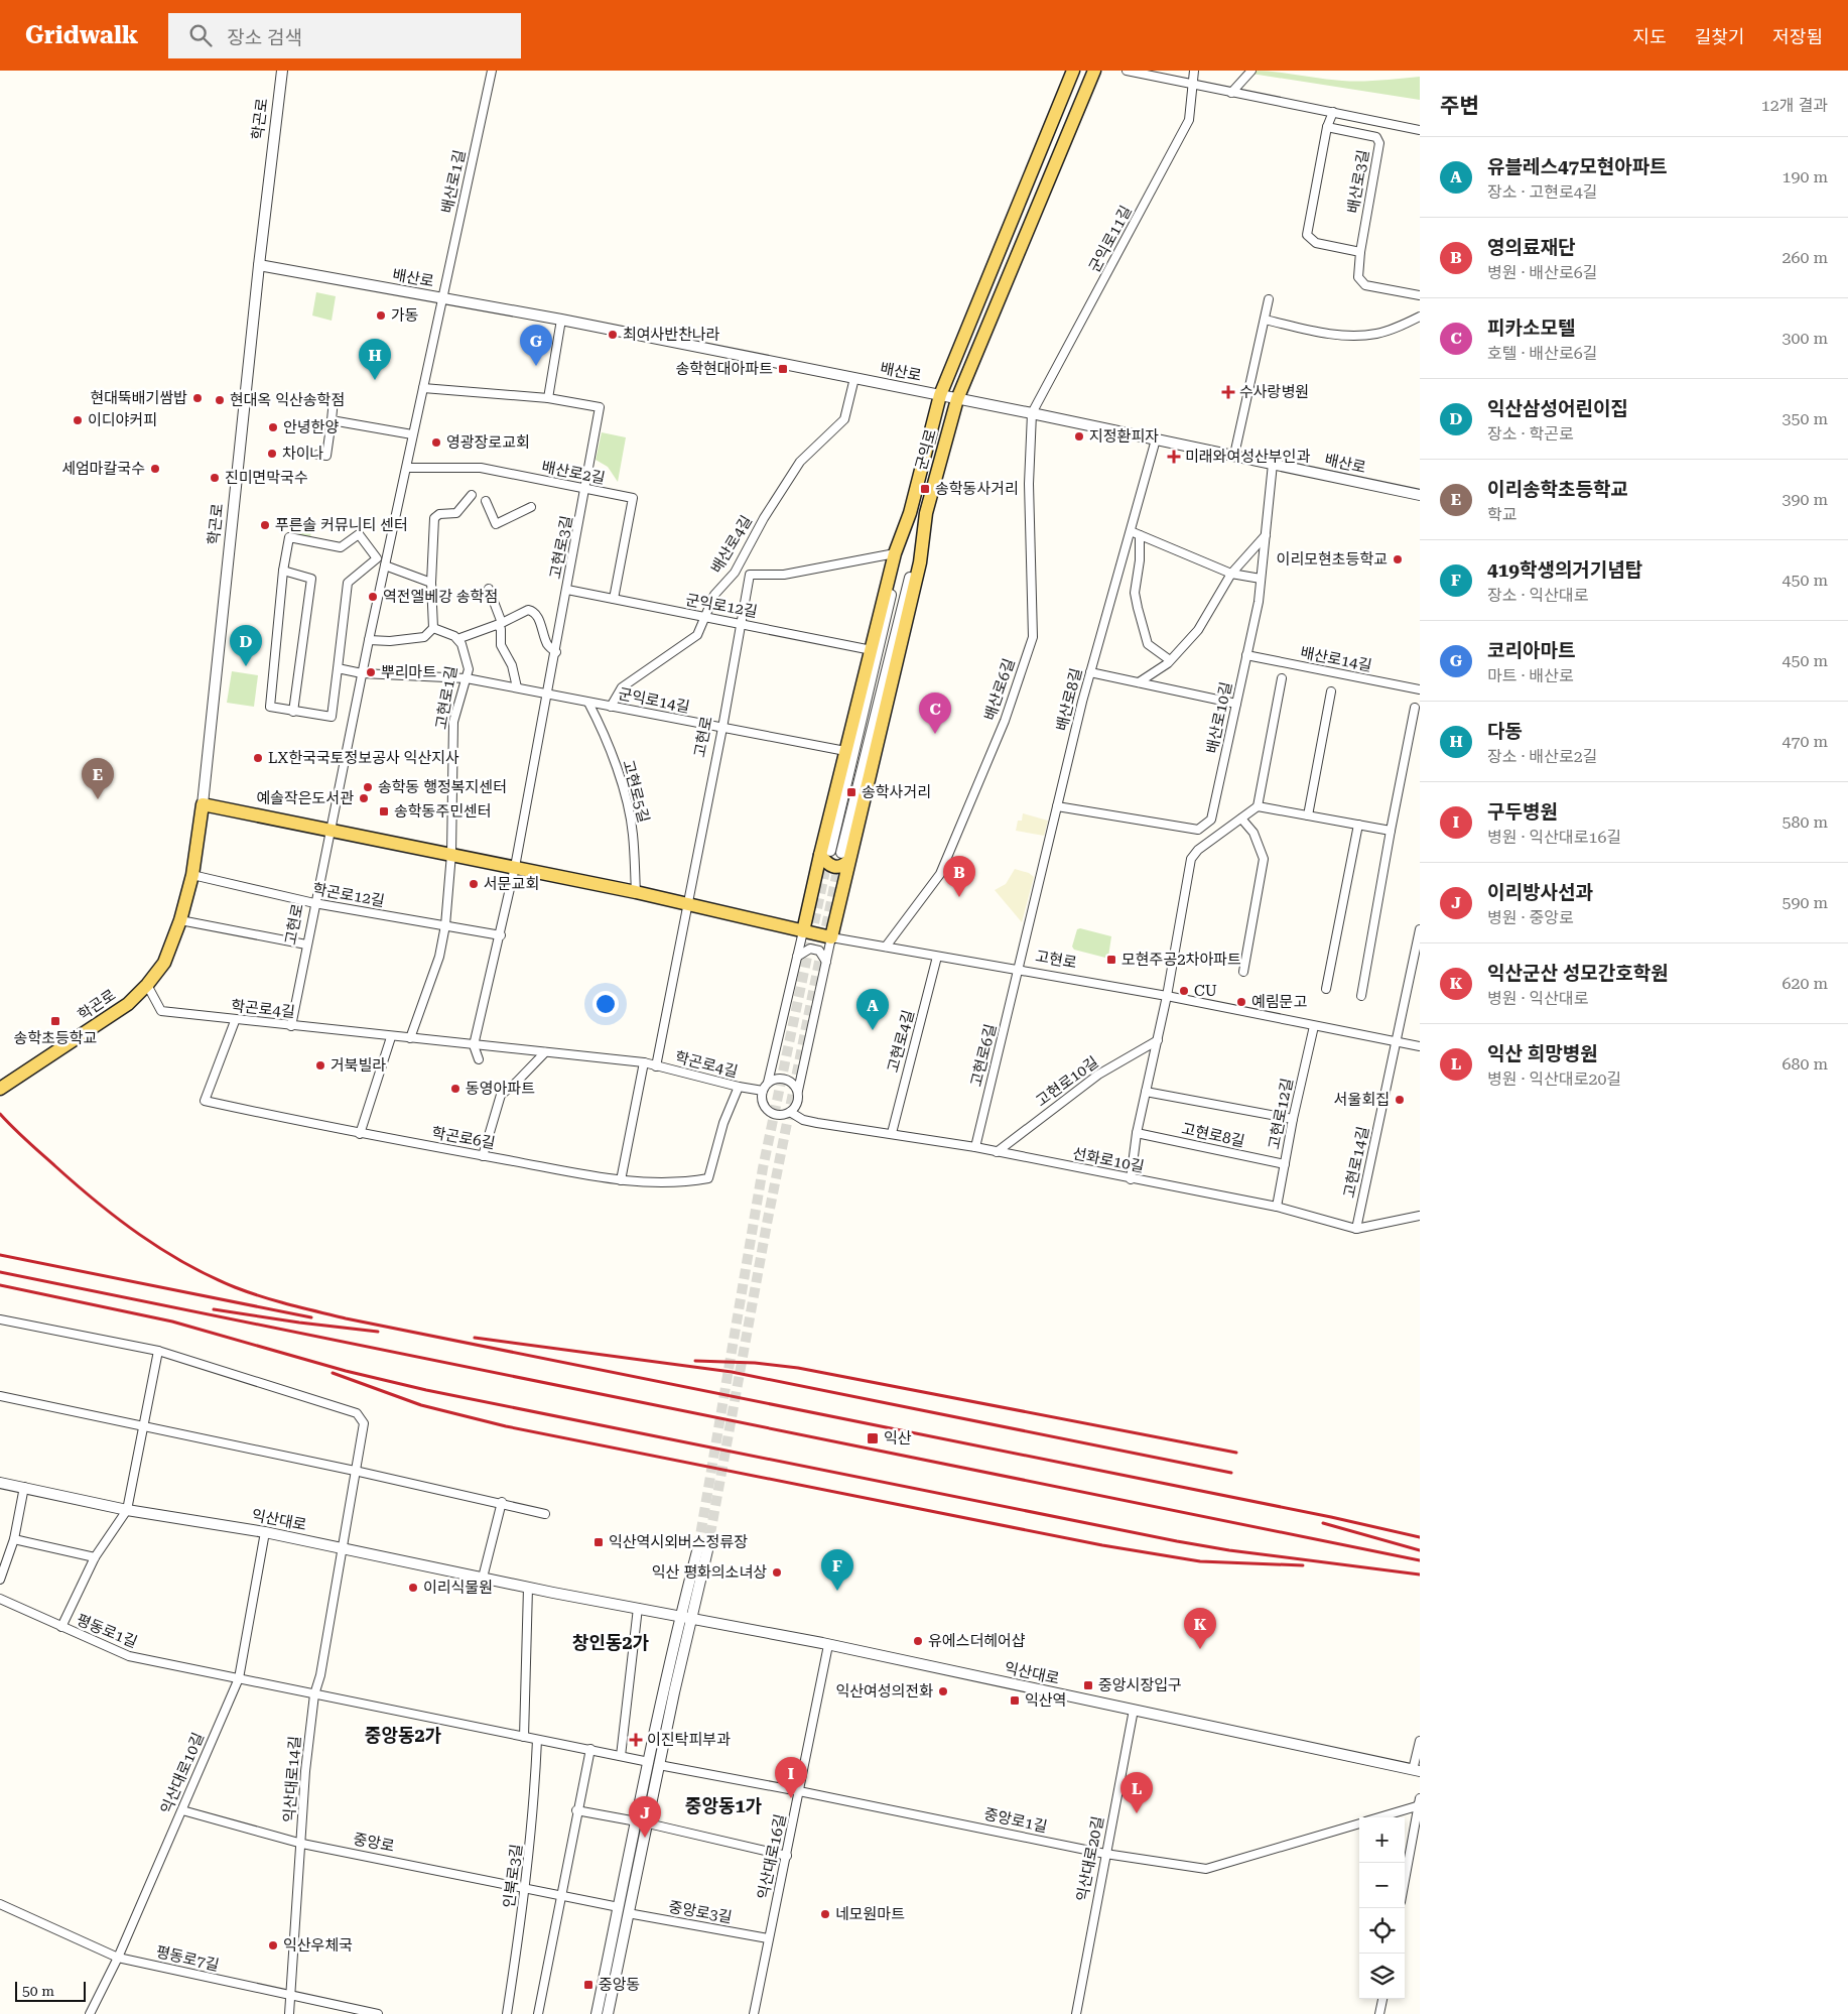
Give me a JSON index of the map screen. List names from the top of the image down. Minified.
{"streets":{"main road":["학곤로","군익로","고현로"],"street":["배산로1길","배산로3길","군익로11길","배산로","배산로2길","배산로4길","고현로3길","군익로12길","배산로14길","배산로6길","고현로1길","배산로8길","군익로14길","배산로10길","고현로5길","학곤로12길","학곤로4길","고현로4길","고현로6길","고현로10길","고현로12길","고현로8길","학곤로6길","선화로10길","고현로14길","익산대로","평동로1길","익산대로10길","익산대로14길","중앙로1길","중앙로","익산대로16길","익산대로20길","인북로3길","중앙로3길","평동로7길"]},"crossings":[["학곤로","배산로"],["학곤로","고현로"],["학곤로","학곤로12길"],["학곤로","학곤로4길"],["배산로1길","배산로"],["군익로11길","배산로"],["군익로11길","배산로6길"],["배산로","군익로"],["배산로","배산로4길"],["배산로","배산로6길"],["배산로","배산로8길"],["배산로","배산로10길"],["군익로","고현로"],["배산로2길","고현로3길"],["배산로2길","군익로12길"],["배산로4길","군익로12길"],["배산로4길","군익로14길"],["고현로3길","군익로12길"],["고현로3길","군익로14길"],["고현로3길","고현로"],["군익로12길","고현로"],["배산로14길","배산로10길"],["배산로6길","고현로"],["고현로1길","군익로14길"],["고현로1길","고현로"],["배산로8길","배산로10길"],["배산로8길","고현로"],["배산로8길","고현로6길"],["군익로14길","고현로"],["군익로14길","고현로5길"],["고현로","고현로5길"],["고현로","학곤로12길"],["고현로","학곤로4길"],["고현로","고현로4길"],["고현로","고현로6길"],["고현로","고현로12길"],["고현로","고현로14길"],["학곤로4길","학곤로6길"],["학곤로4길","선화로10길"],["고현로4길","선화로10길"],["고현로6길","선화로10길"],["고현로10길","선화로10길"],["고현로12길","고현로8길"],["고현로12길","선화로10길"],["선화로10길","고현로14길"],["익산대로","익산대로10길"],["익산대로","익산대로14길"],["익산대로","익산대로16길"],["익산대로","익산대로20길"],["평동로1길","익산대로10길"],["익산대로10길","중앙로"],["익산대로10길","평동로7길"],["익산대로14길","중앙로"],["익산대로14길","평동로7길"],["중앙로1길","익산대로16길"],["중앙로1길","익산대로20길"],["중앙로","인북로3길"],["중앙로","중앙로3길"],["익산대로16길","중앙로3길"]],"districts":["창인동2가","중앙동2가","중앙동1가"],"places":{"other":["가동","최여사반찬나라","현대뚝배기쌈밥","현대옥 익산송학점","이디야커피","안녕한양","지정환피자","영광장로교회","차이나","세엄마칼국수","진미면막국수","푸른솔 커뮤니티 센터","이리모현초등학교","역전엘베강 송학점","뿌리마트","LX한국국토정보공사 익산지사","송학동 행정복지센터","예솔작은도서관","서문교회","CU","예림문고","거북빌라","동영아파트","서울회집","익산 평화의소녀상","이리식물원","유에스더헤어샵","익산여성의전화","네모원마트","익산우체국"],"transit":["송학현대아파트","송학동사거리","송학사거리","송학동주민센터","모현주공2차아파트","송학초등학교","익산","익산역시외버스정류장","중앙시장입구","익산역","중앙동"],"health":["수사랑병원","미래와여성산부인과","이진탁피부과"]},"scale_bar":"50 m","page":{"header":"Gridwalk","search":"장소 검색","nav":["지도","길찾기","저장됨"],"heading":["주변","12개 결과"],"list":[{"mark":"A","name":"유블레스47모현아파트","note":"장소 · 고현로4길","value":"190 m"},{"mark":"B","name":"영의료재단","note":"병원 · 배산로6길","value":"260 m"},{"mark":"C","name":"피카소모텔","note":"호텔 · 배산로6길","value":"300 m"},{"mark":"D","name":"익산삼성어린이집","note":"장소 · 학곤로","value":"350 m"},{"mark":"E","name":"이리송학초등학교","note":"학교","value":"390 m"},{"mark":"F","name":"419학생의거기념탑","note":"장소 · 익산대로","value":"450 m"},{"mark":"G","name":"코리아마트","note":"마트 · 배산로","value":"450 m"},{"mark":"H","name":"다동","note":"장소 · 배산로2길","value":"470 m"},{"mark":"I","name":"구두병원","note":"병원 · 익산대로16길","value":"580 m"},{"mark":"J","name":"이리방사선과","note":"병원 · 중앙로","value":"590 m"},{"mark":"K","name":"익산군산 성모간호학원","note":"병원 · 익산대로","value":"620 m"},{"mark":"L","name":"익산 희망병원","note":"병원 · 익산대로20길","value":"680 m"}],"pins":["G","H","D","C","E","B","A","F","K","I","L","J"],"map_buttons":["+","−"],"scale":"50 m"}}
